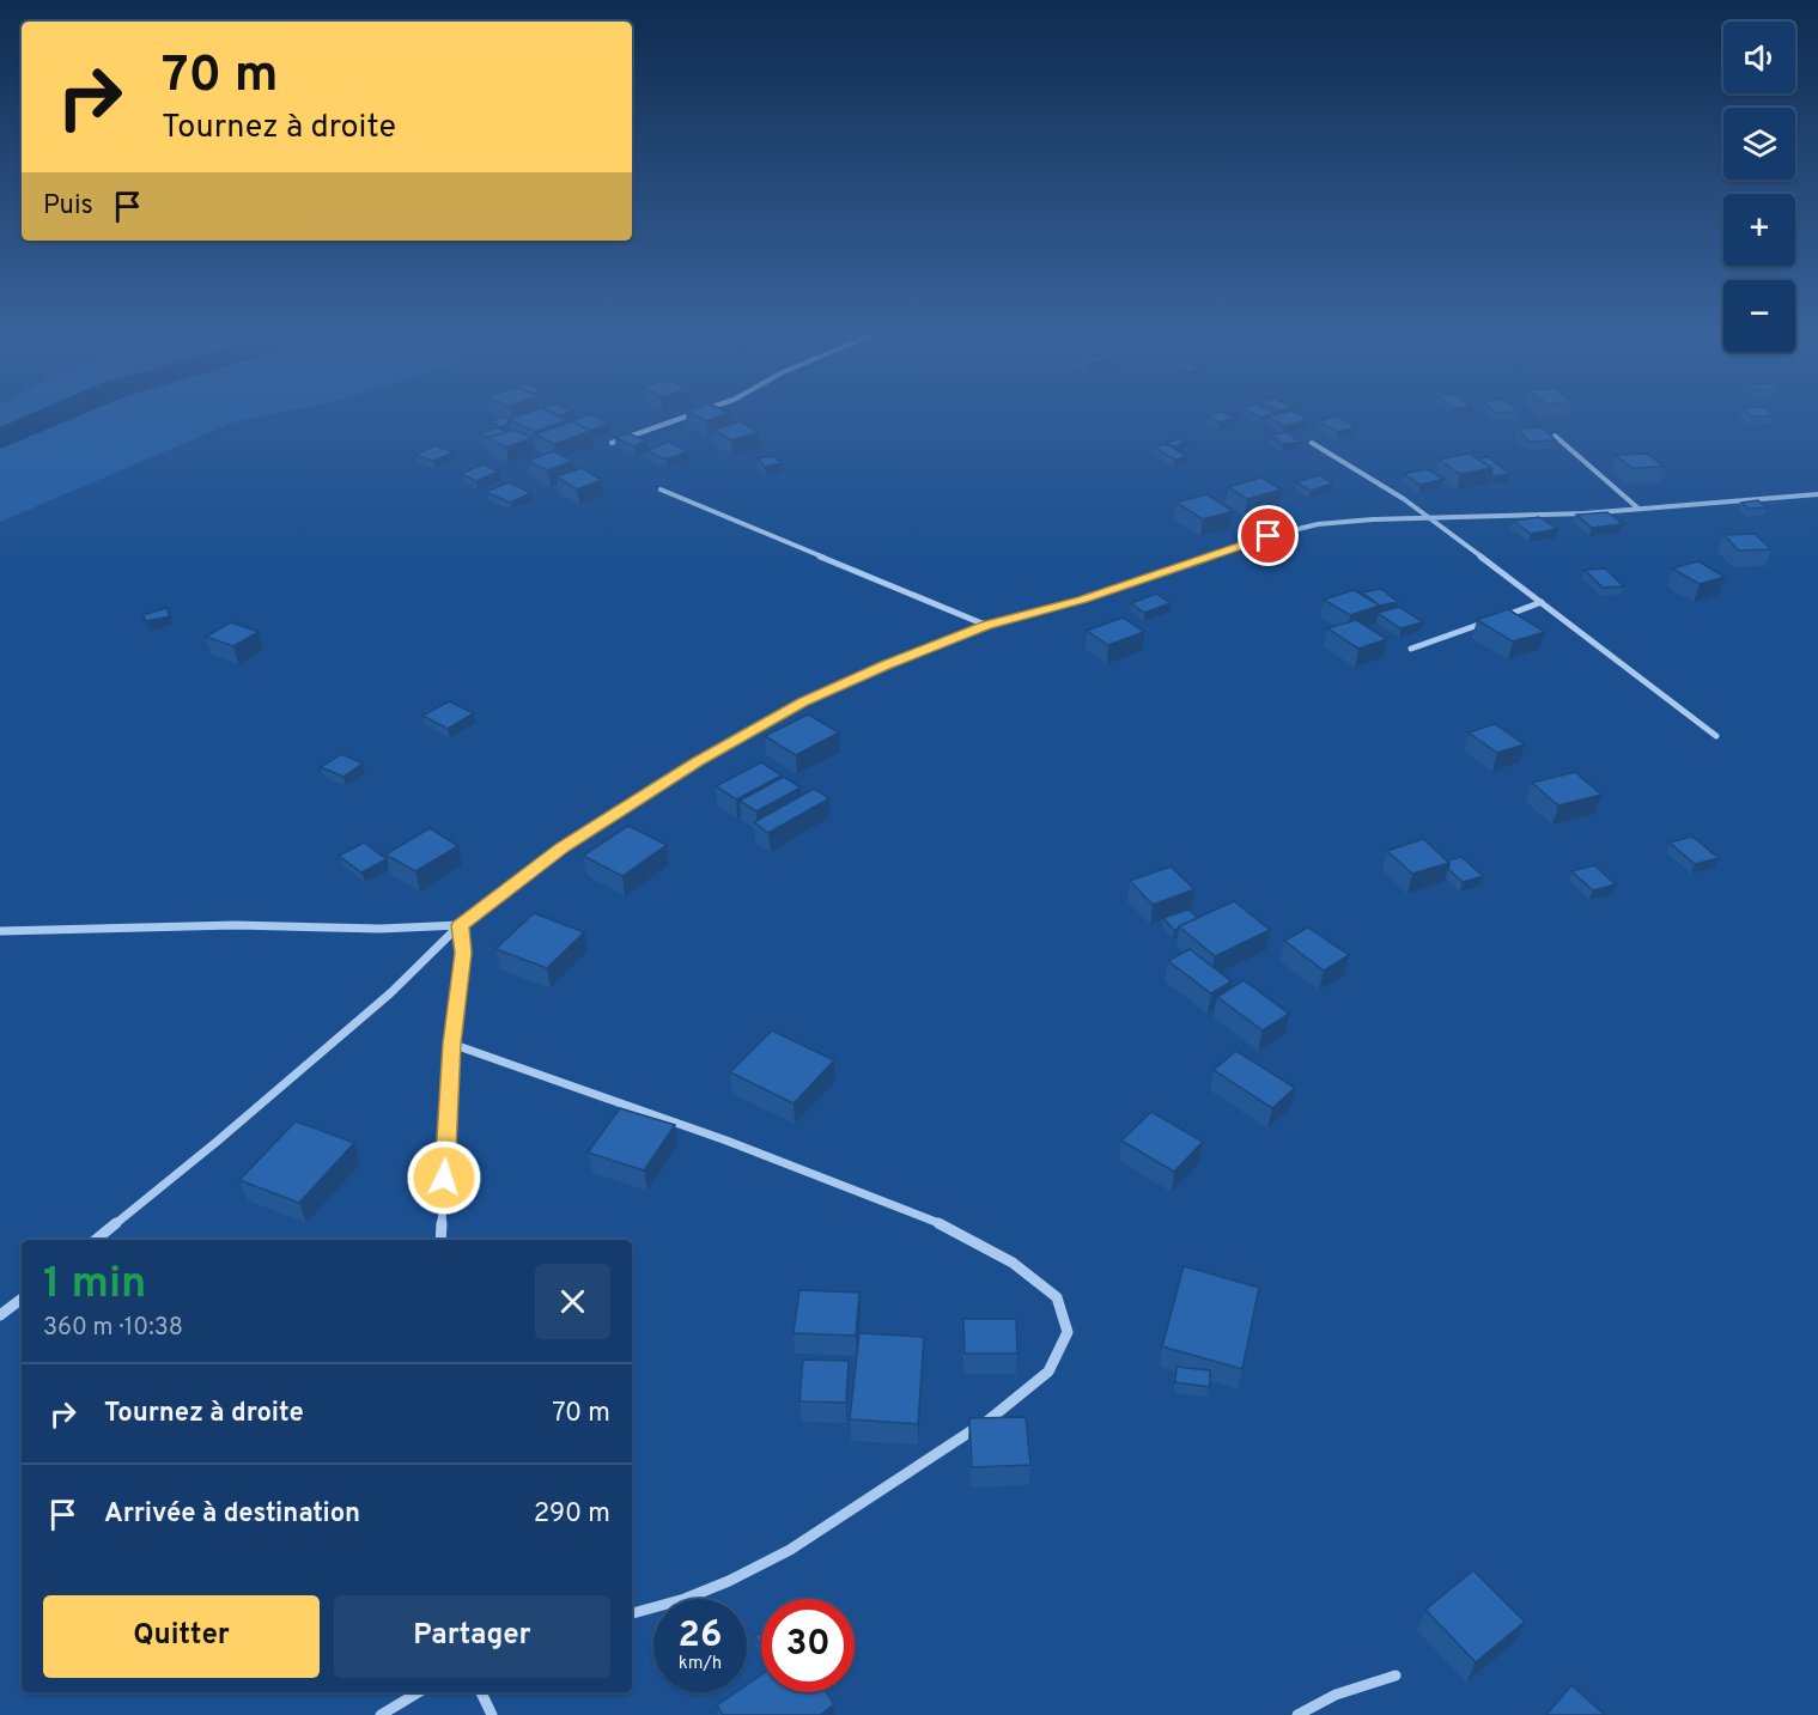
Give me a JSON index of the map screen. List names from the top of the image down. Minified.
{"page":{"map_buttons":["+","−"],"turn":["70 m","Tournez à droite"],"then":"Puis","heading":["1 min","360 m · 10:38"],"list":[{"name":"Tournez à droite","value":"70 m"},{"name":"Arrivée à destination","value":"290 m"}],"buttons":["Quitter","Partager"],"speed":"26 km/h","limit":"30"}}
